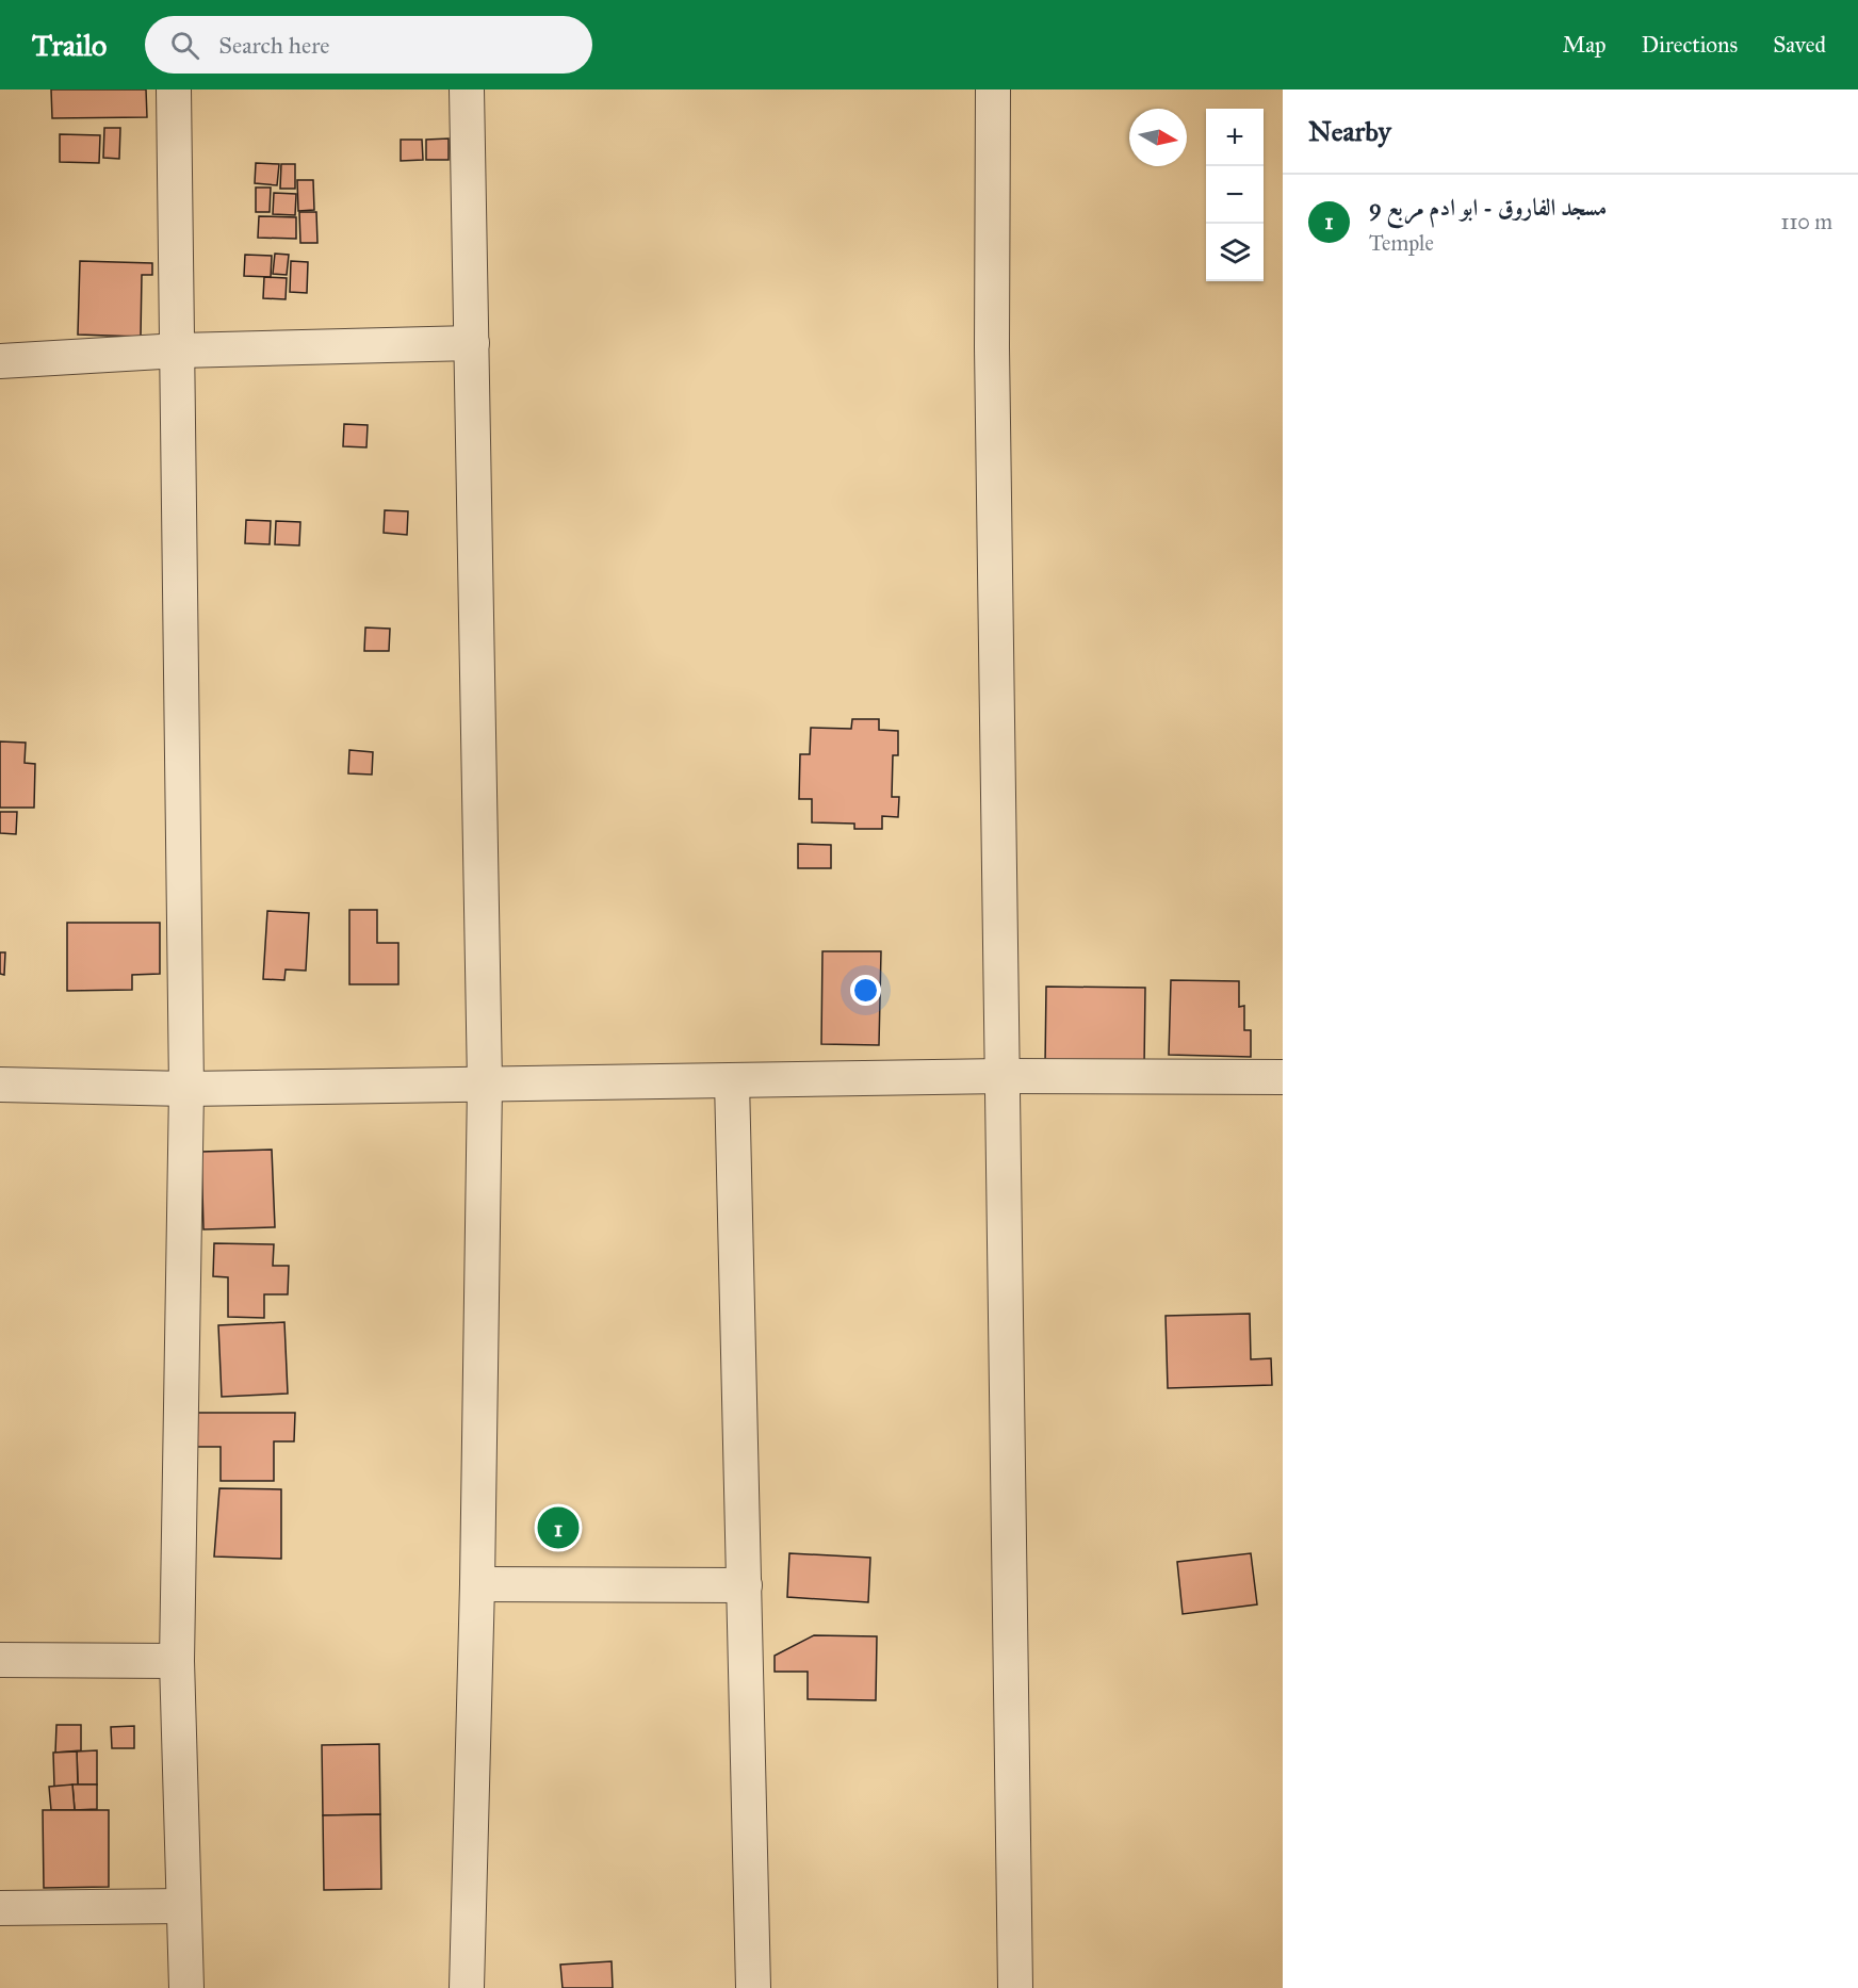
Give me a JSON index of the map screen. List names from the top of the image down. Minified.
{"north":"right","page":{"header":"Trailo","search":"Search here","nav":["Map","Directions","Saved"],"heading":"Nearby","map_buttons":["+","−"],"list":[{"mark":"1","name":"مسجد الفاروق - ابو ادم مربع 9","note":"Temple","value":"110 m"}],"pins":"1"}}
